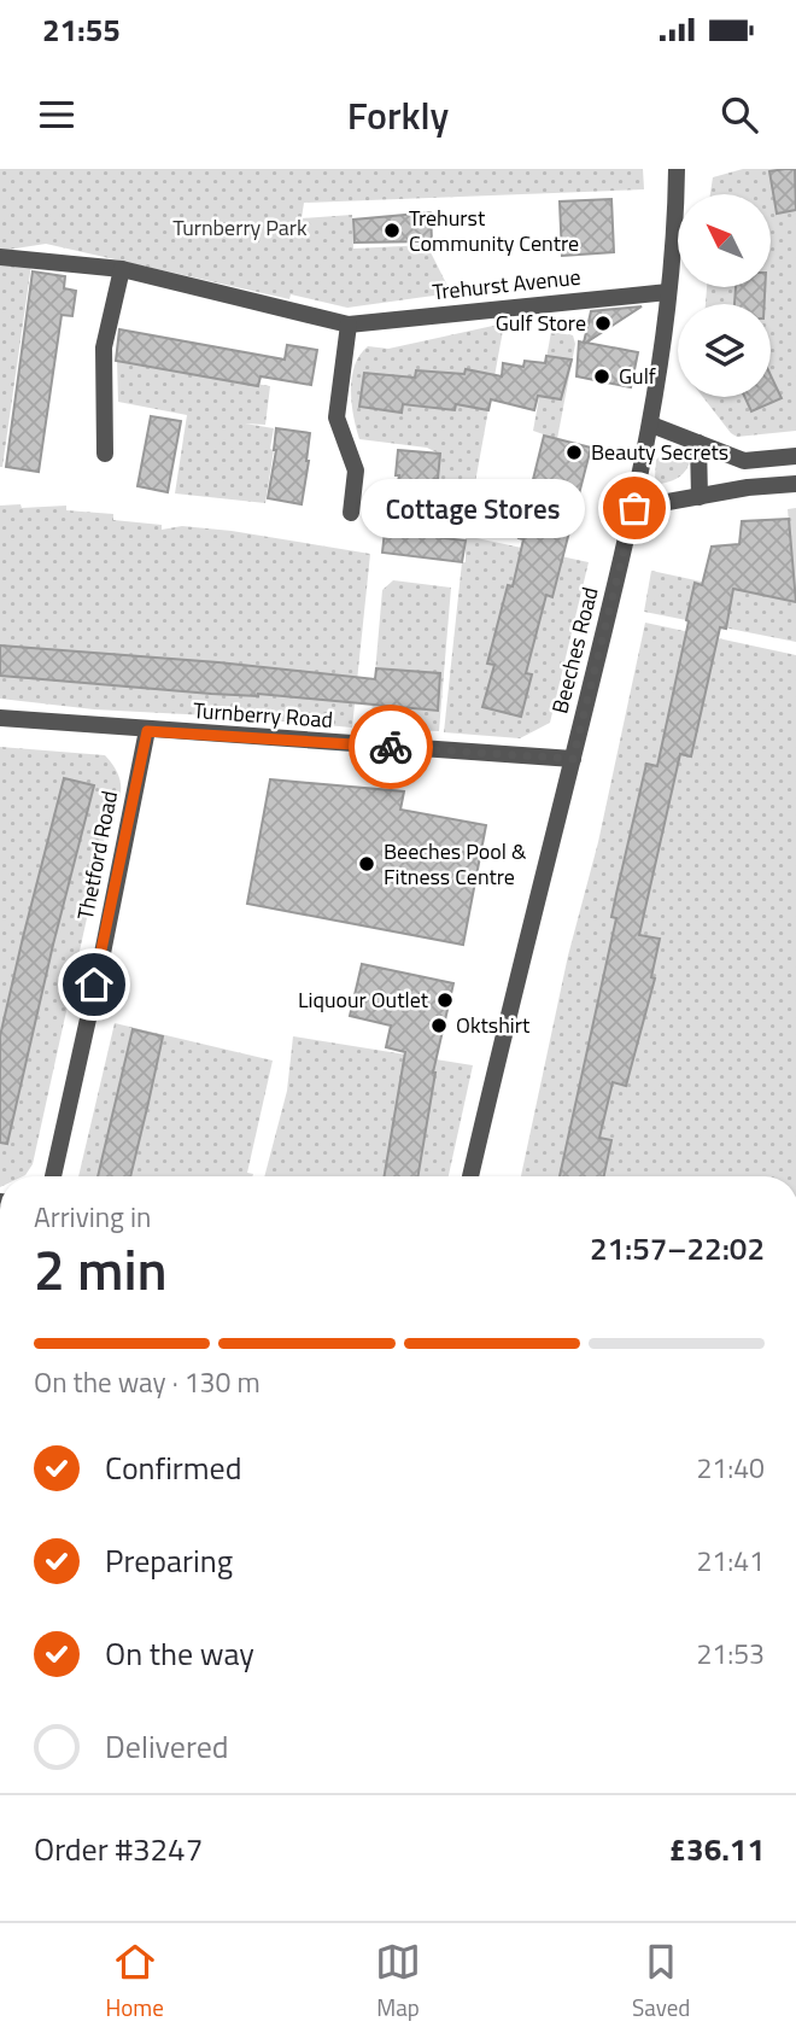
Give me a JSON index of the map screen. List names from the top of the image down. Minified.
{"streets":{"street":["Trehurst Avenue","Beeches Road","Turnberry Road","Thetford Road"]},"crossings":[["Trehurst Avenue","Beeches Road"],["Beeches Road","Turnberry Road"],["Turnberry Road","Thetford Road"]],"parks":["Turnberry Park"],"places":["Trehurst Community Centre","Gulf Store","Gulf","Beauty Secrets","Cottage Stores","Beeches Pool & Fitness Centre","Liquour Outlet","Oktshirt"],"north":"top left","page":{"status":"21:55","header":"Forkly","bubble":"Cottage Stores","heading":["2 min","Arriving in","21:57–22:02"],"panel":["Order #3247","£36.11"],"bar":"On the way · 130 m","list":[["Confirmed","21:40"],["Preparing","21:41"],["On the way","21:53"],"Delivered"],"tabs":["Home","Map","Saved"]}}
